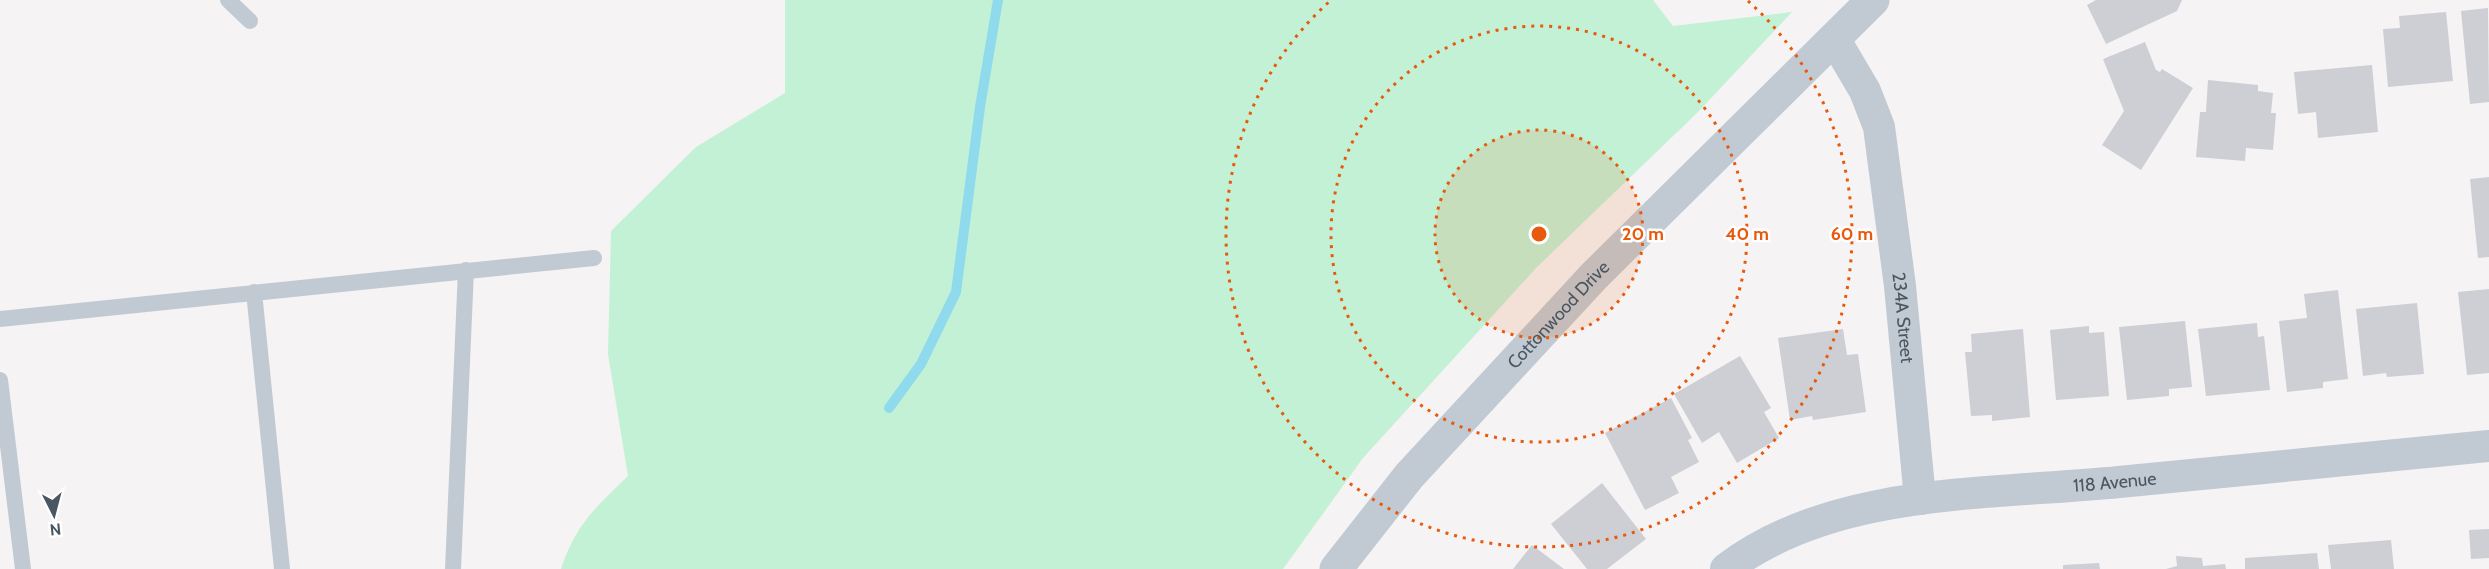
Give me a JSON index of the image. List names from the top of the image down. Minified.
{"streets":{"street":["Cottonwood Drive","234A Street","118 Avenue"]},"crossings":[["Cottonwood Drive","234A Street"],["234A Street","118 Avenue"]],"north":"bottom","rings":["20 m","40 m","60 m"]}
